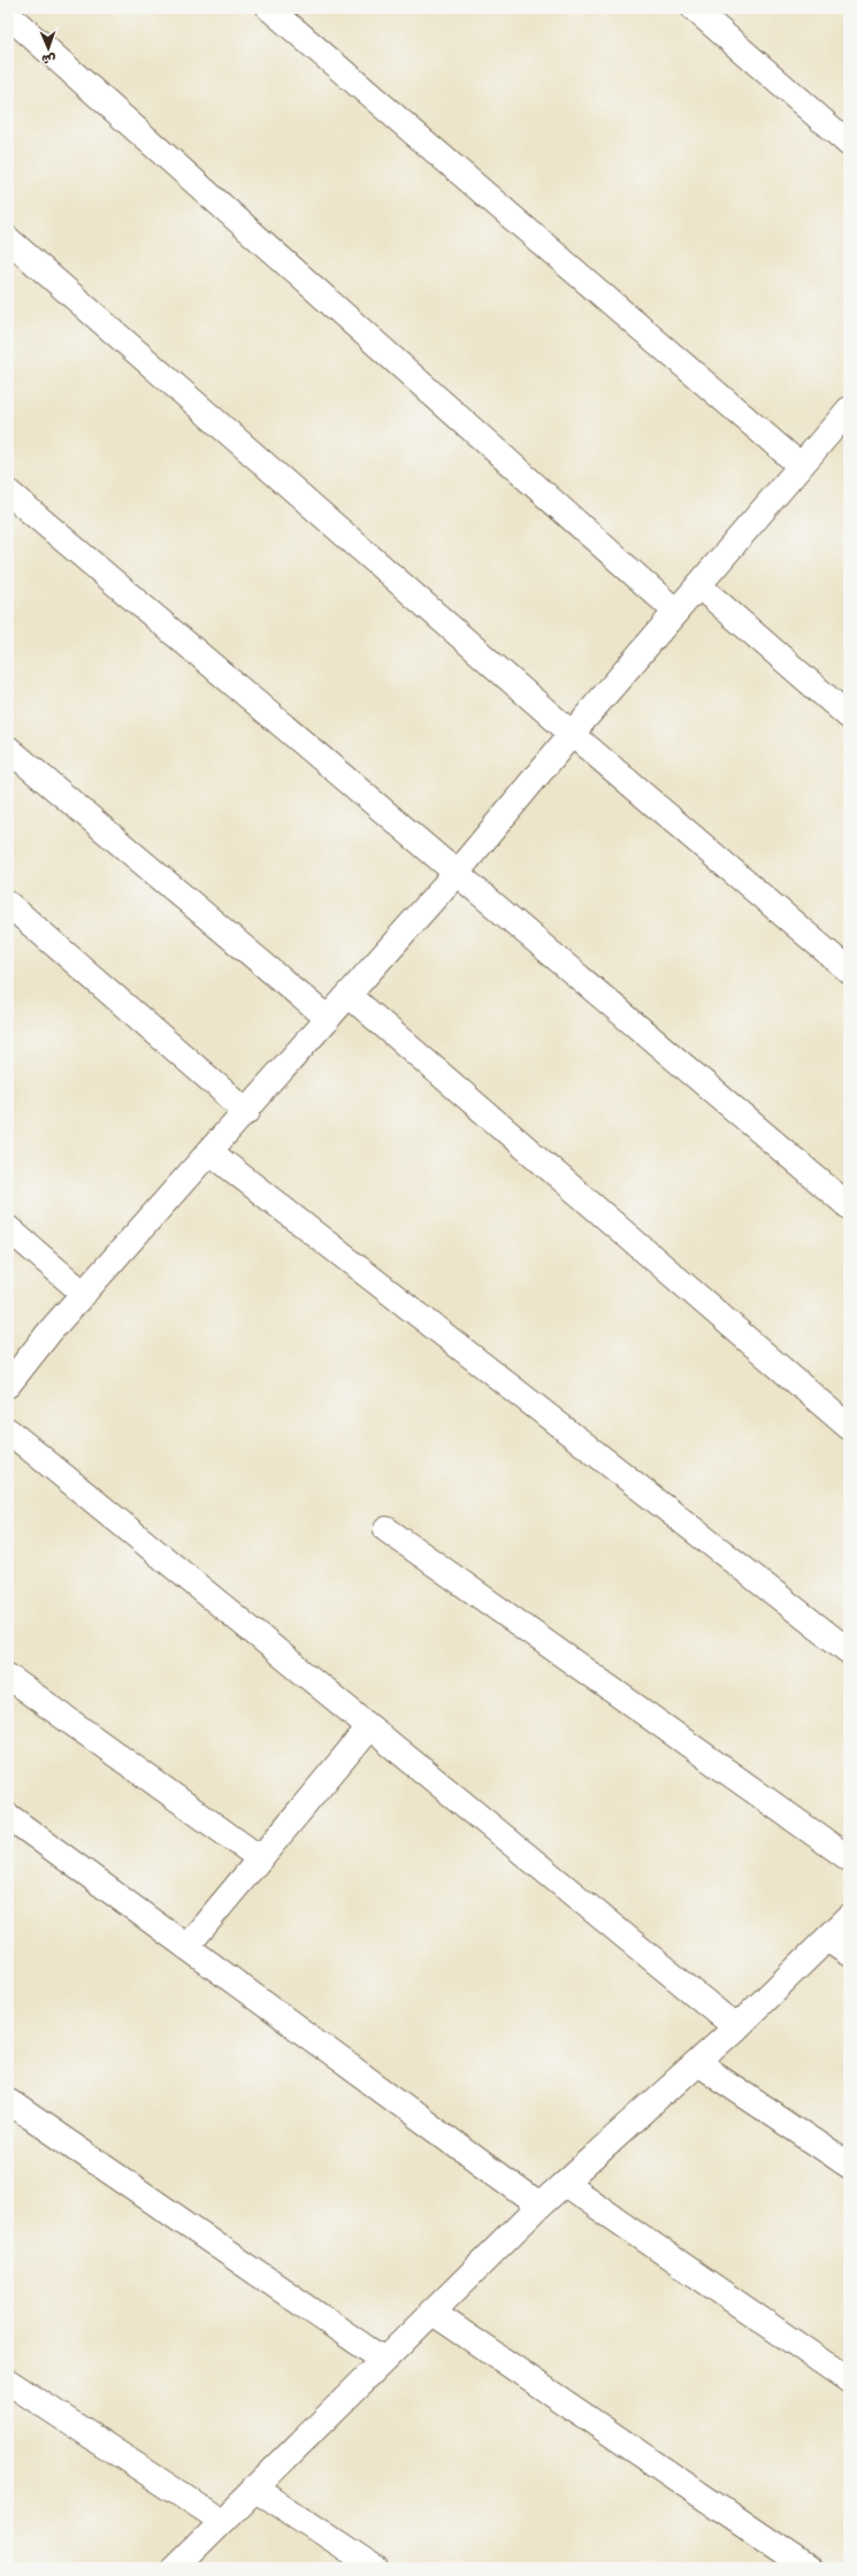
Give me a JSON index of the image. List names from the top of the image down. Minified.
{"north":"bottom"}
